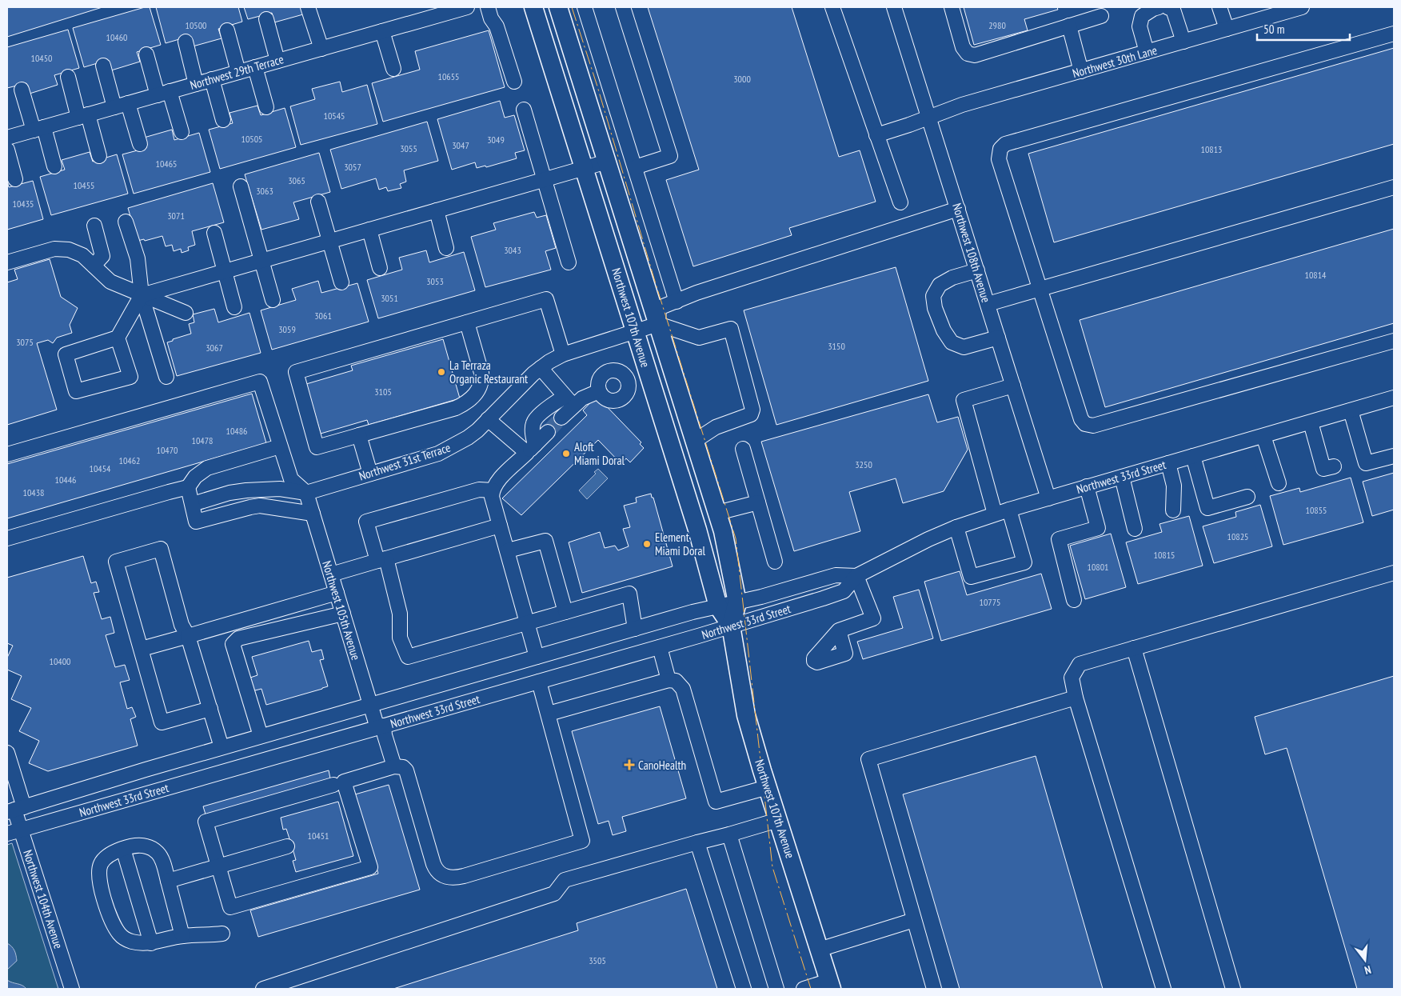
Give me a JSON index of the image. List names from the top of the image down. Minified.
{"streets":{"main road":["Northwest 107th Avenue"],"street":["Northwest 30th Lane","Northwest 29th Terrace","Northwest 108th Avenue","Northwest 31st Terrace","Northwest 33rd Street","Northwest 105th Avenue","Northwest 104th Avenue"]},"crossings":[["Northwest 30th Lane","Northwest 108th Avenue"],["Northwest 108th Avenue","Northwest 33rd Street"],["Northwest 107th Avenue","Northwest 31st Terrace"],["Northwest 107th Avenue","Northwest 33rd Street"],["Northwest 31st Terrace","Northwest 105th Avenue"],["Northwest 33rd Street","Northwest 105th Avenue"],["Northwest 33rd Street","Northwest 104th Avenue"]],"places":{"other":["La Terraza Organic Restaurant","Aloft Miami Doral","Element Miami Doral"],"health":["CanoHealth"]},"house_numbers":["10500","2980","10460","10450","10655","3000","10545","10505","3049","3047","3055","10813","10465","3057","3065","10455","3063","10435","3071","3043","10814","3053","3051","3061","3059","3075","3150","3067","3105","10486","10478","10470","10462","3250","10454","10446","10438","10855","10825","10815","10801","10775","10400","10451","3505"],"scale_bar":"50 m","north":"bottom"}
